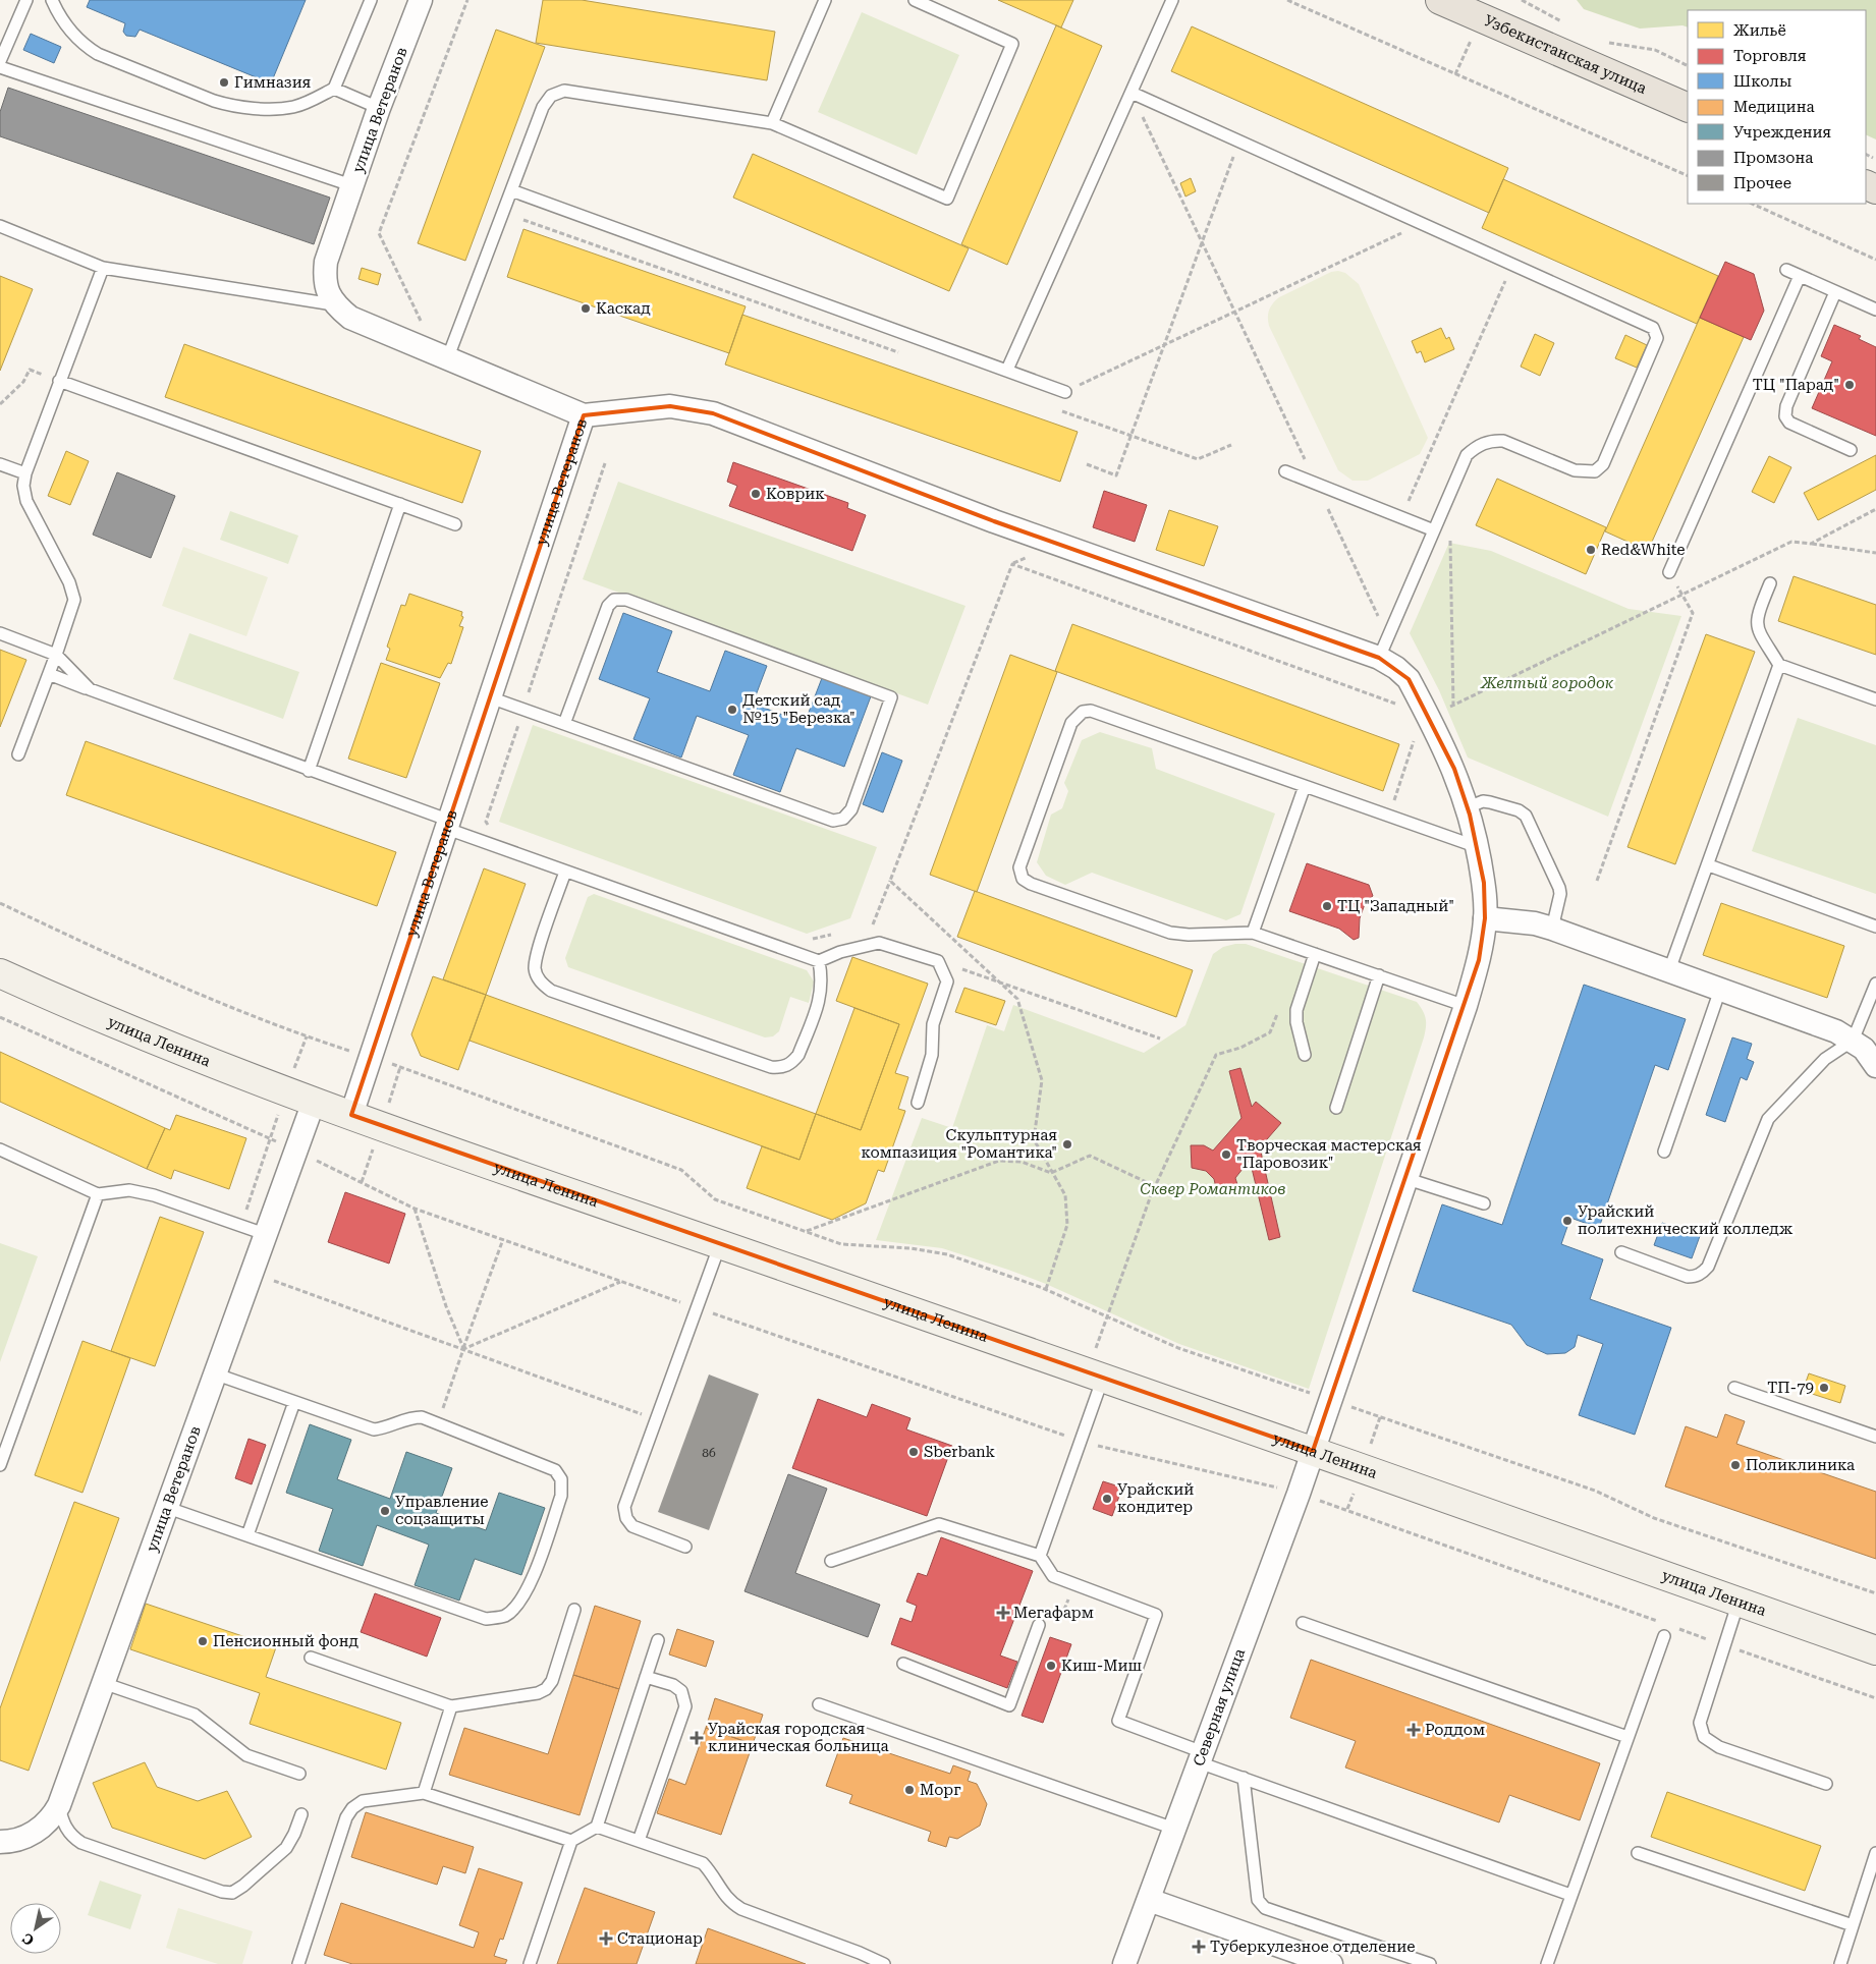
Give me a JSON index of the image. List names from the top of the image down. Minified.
{"streets":{"main road":["Узбекистанская улица","улица Ленина"],"street":["улица Ветеранов","Северная улица"]},"crossings":[["улица Ветеранов","улица Ленина"],["улица Ветеранов","Северная улица"],["улица Ленина","Северная улица"]],"parks":["Желтый городок","Сквер Романтиков"],"places":{"other":["Гимназия","Каскад","ТЦ \"Парад\"","Коврик","Red&White","Детский сад №15 \"Березка\"","ТЦ \"Западный\"","Скульптурная компазиция \"Романтика\"","Творческая мастерская \"Паровозик\"","Урайский политехнический колледж","ТП-79","Sberbank","Поликлиника","Урайский кондитер","Управление соцзащиты","Пенсионный фонд","Киш-Миш","Морг"],"health":["Мегафарм","Роддом","Урайская городская клиническая больница","Стационар","Туберкулезное отделение"]},"house_numbers":["86"],"legend":["Жильё","Торговля","Школы","Медицина","Учреждения","Промзона","Прочее"],"north":"bottom left"}
